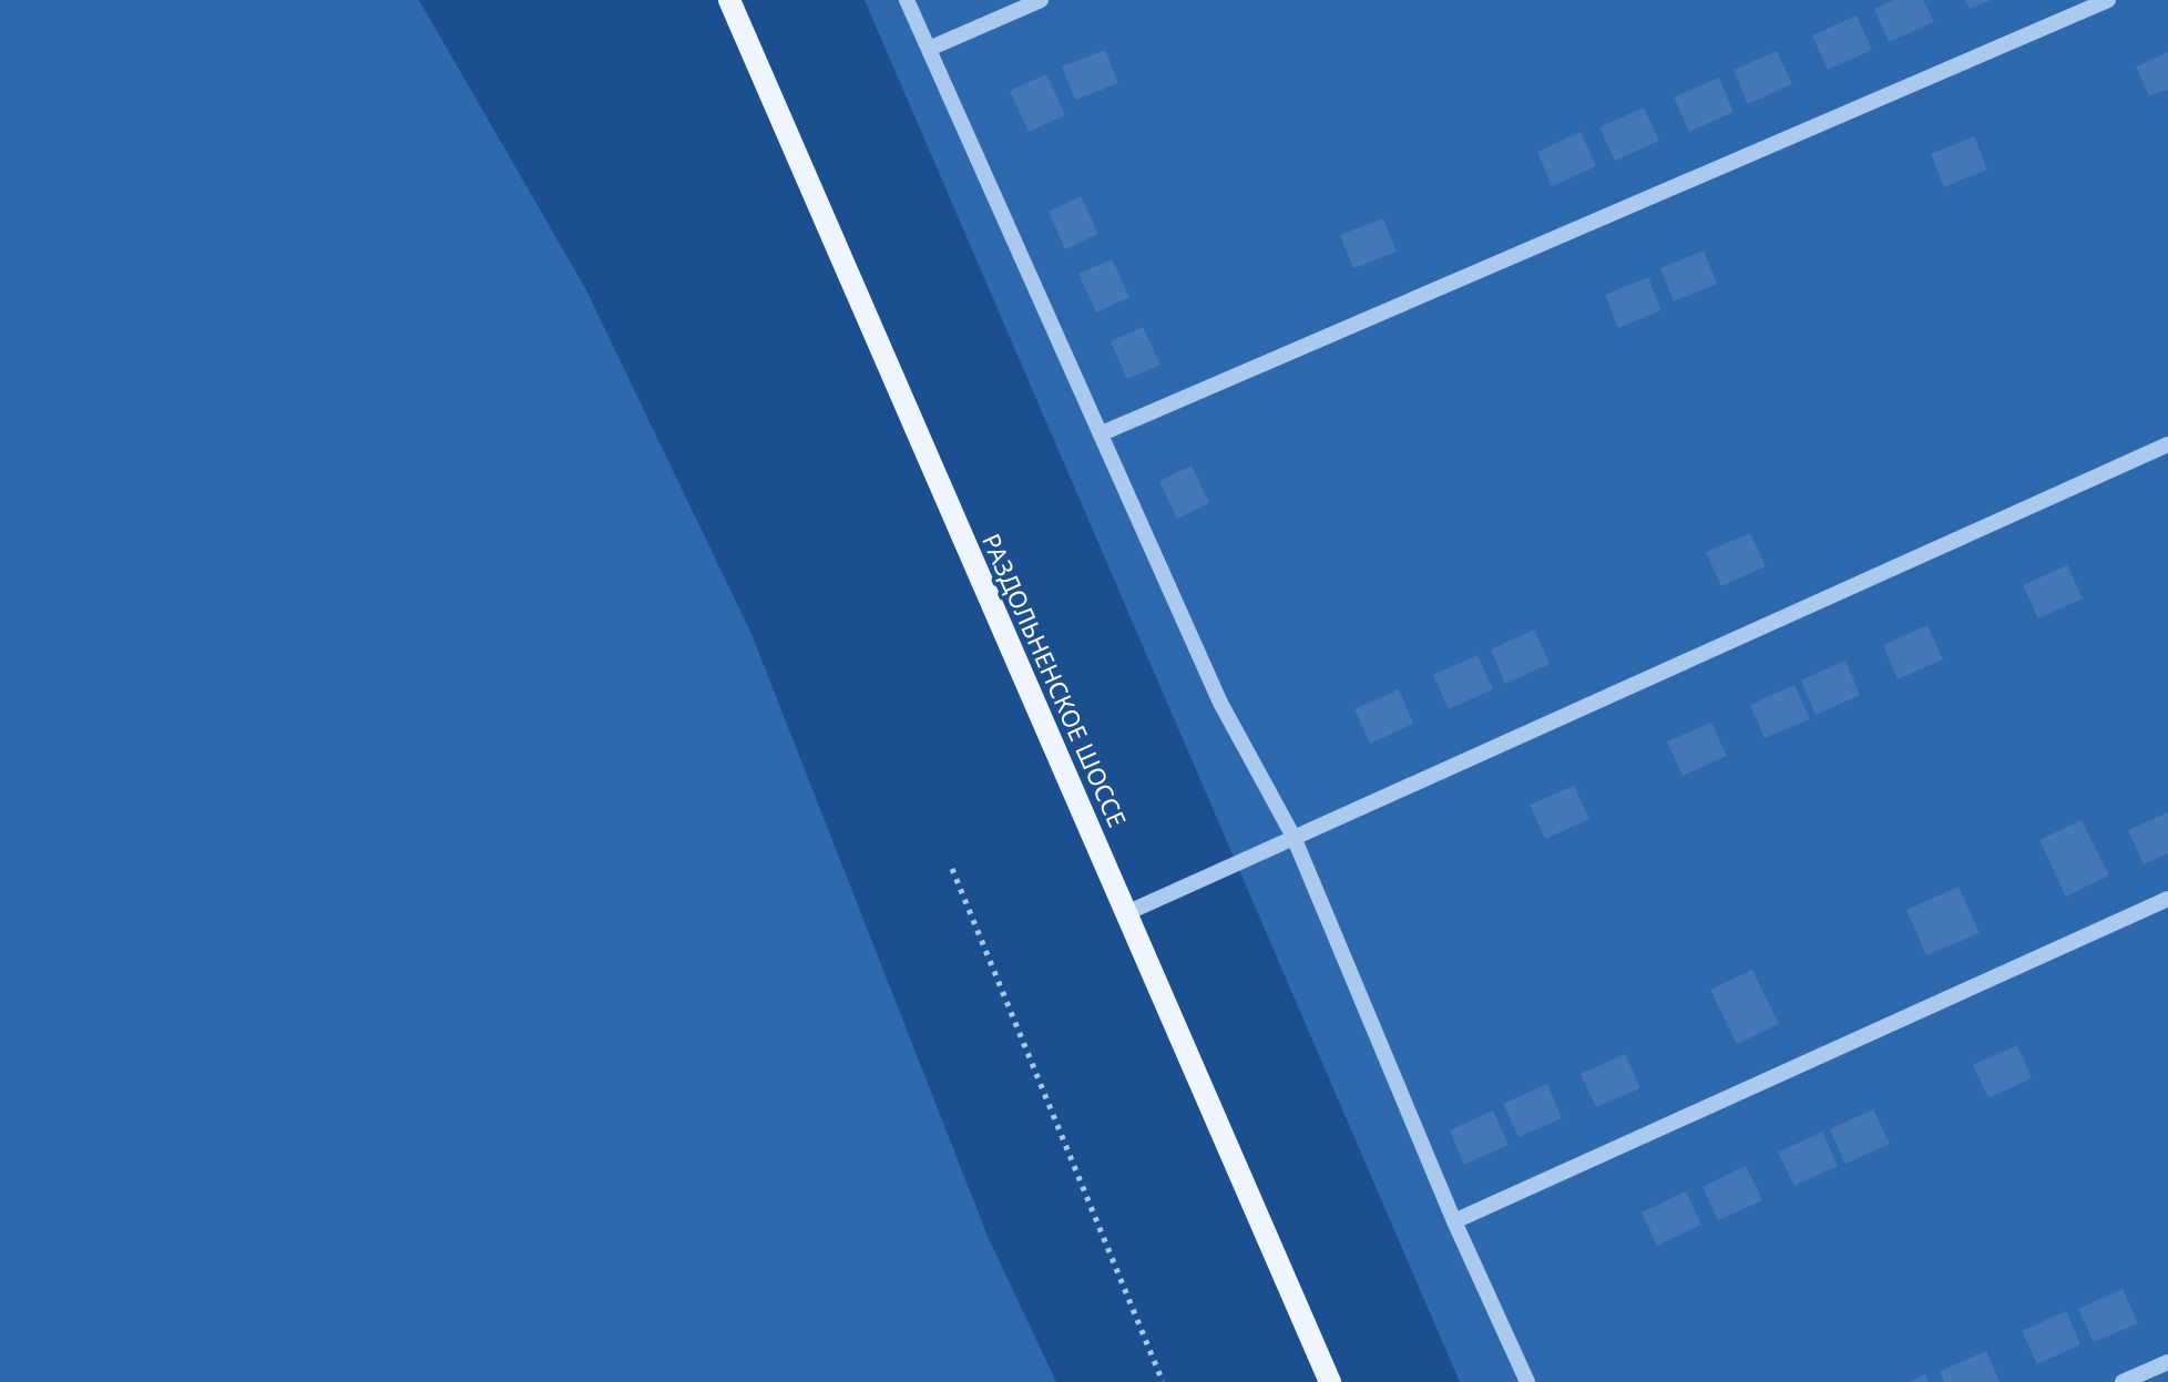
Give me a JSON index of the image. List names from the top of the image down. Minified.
{"streets":{"main road":["РАЗДОЛЬНЕНСКОЕ ШОССЕ"]}}
